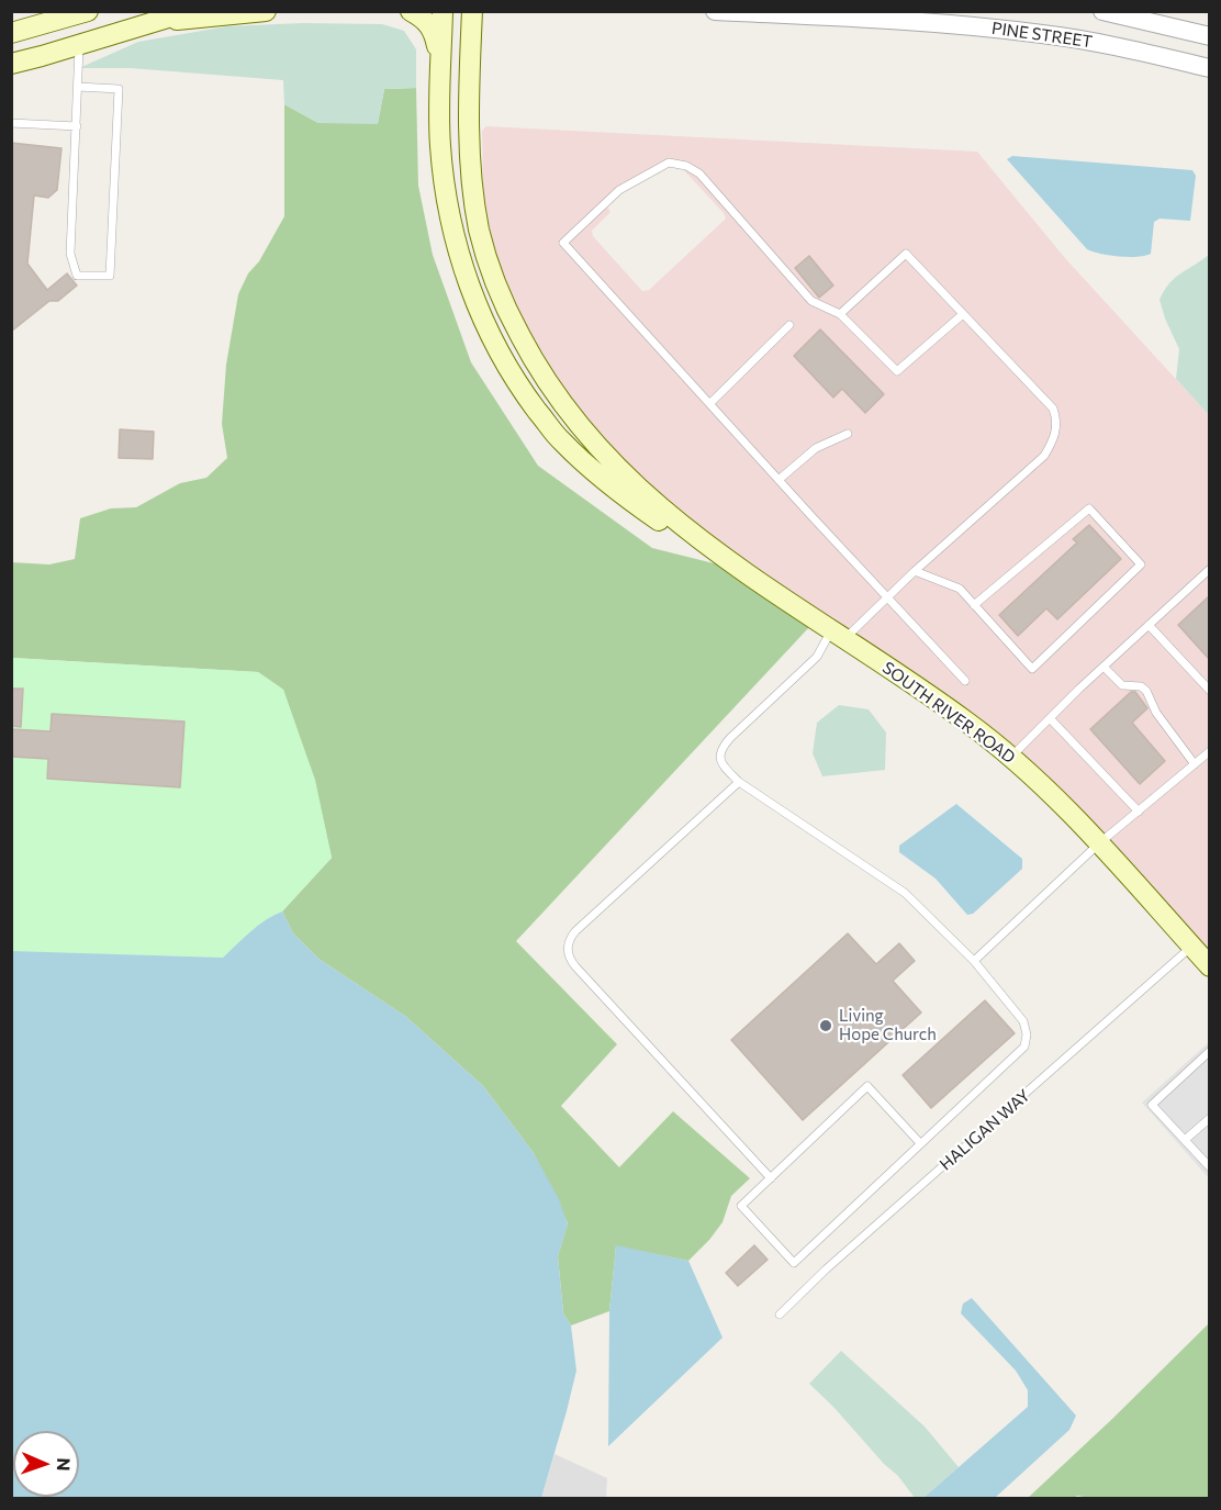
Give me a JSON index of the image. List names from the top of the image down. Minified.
{"streets":{"main road":["SOUTH RIVER ROAD"],"street":["PINE STREET"],"lane":["HALIGAN WAY"]},"crossings":[["SOUTH RIVER ROAD","HALIGAN WAY"]],"places":["Living Hope Church"],"north":"right"}
